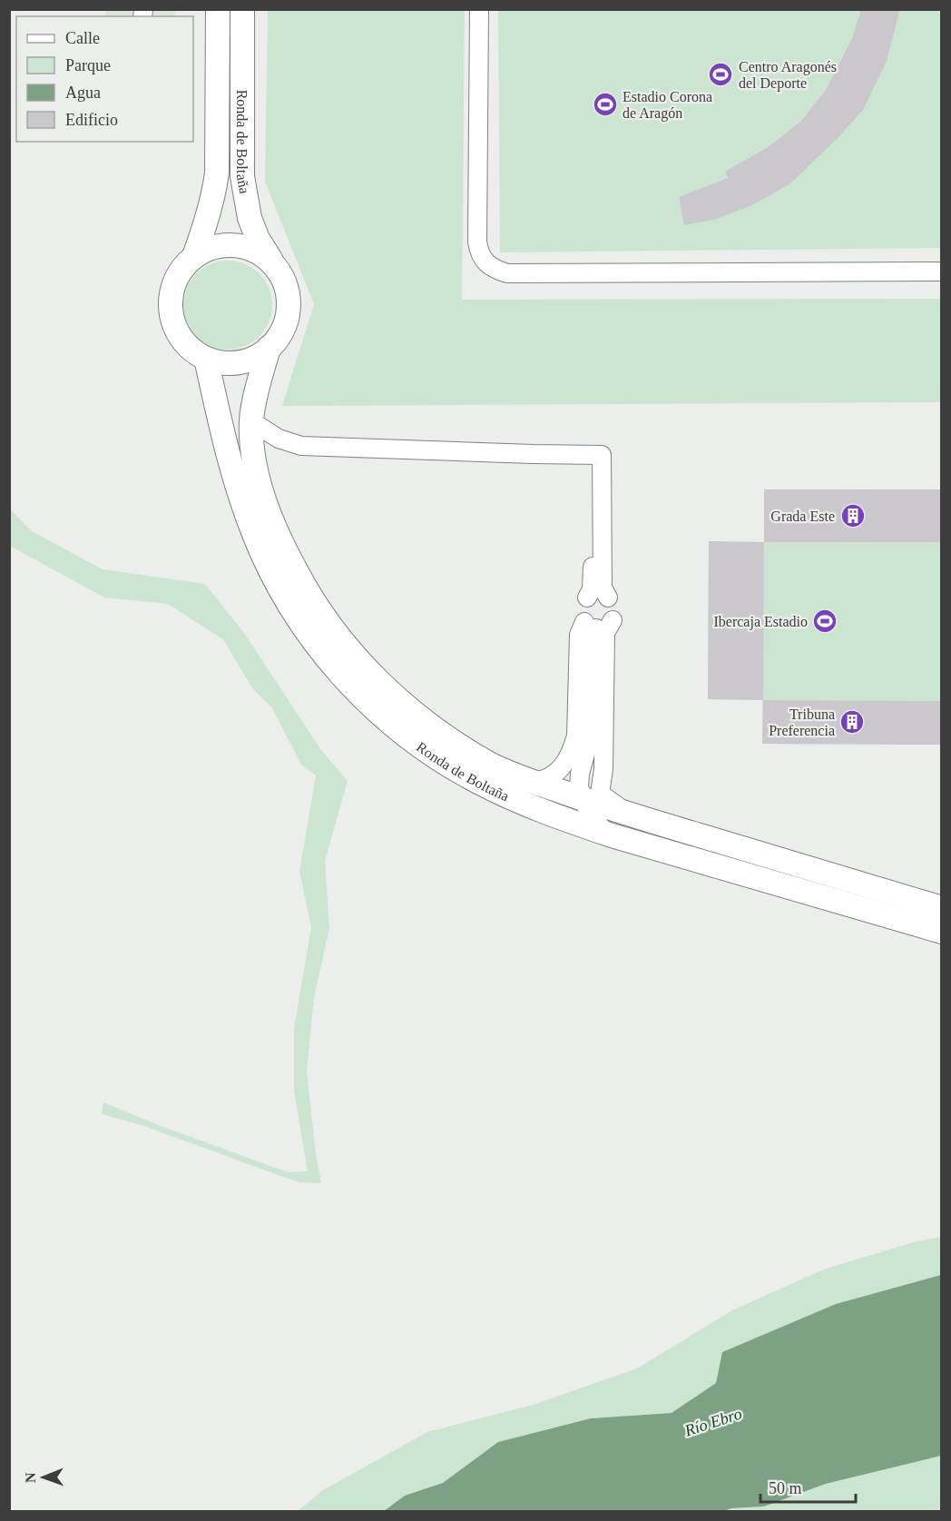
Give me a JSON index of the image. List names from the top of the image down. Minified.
{"streets":{"main road":["Ronda de Boltaña"]},"water":["Río Ebro"],"places":{"sports":["Centro Aragonés del Deporte","Estadio Corona de Aragón","Ibercaja Estadio"],"building":["Grada Este","Tribuna Preferencia"]},"legend":["Calle","Parque","Agua","Edificio"],"scale_bar":"50 m","north":"left"}
